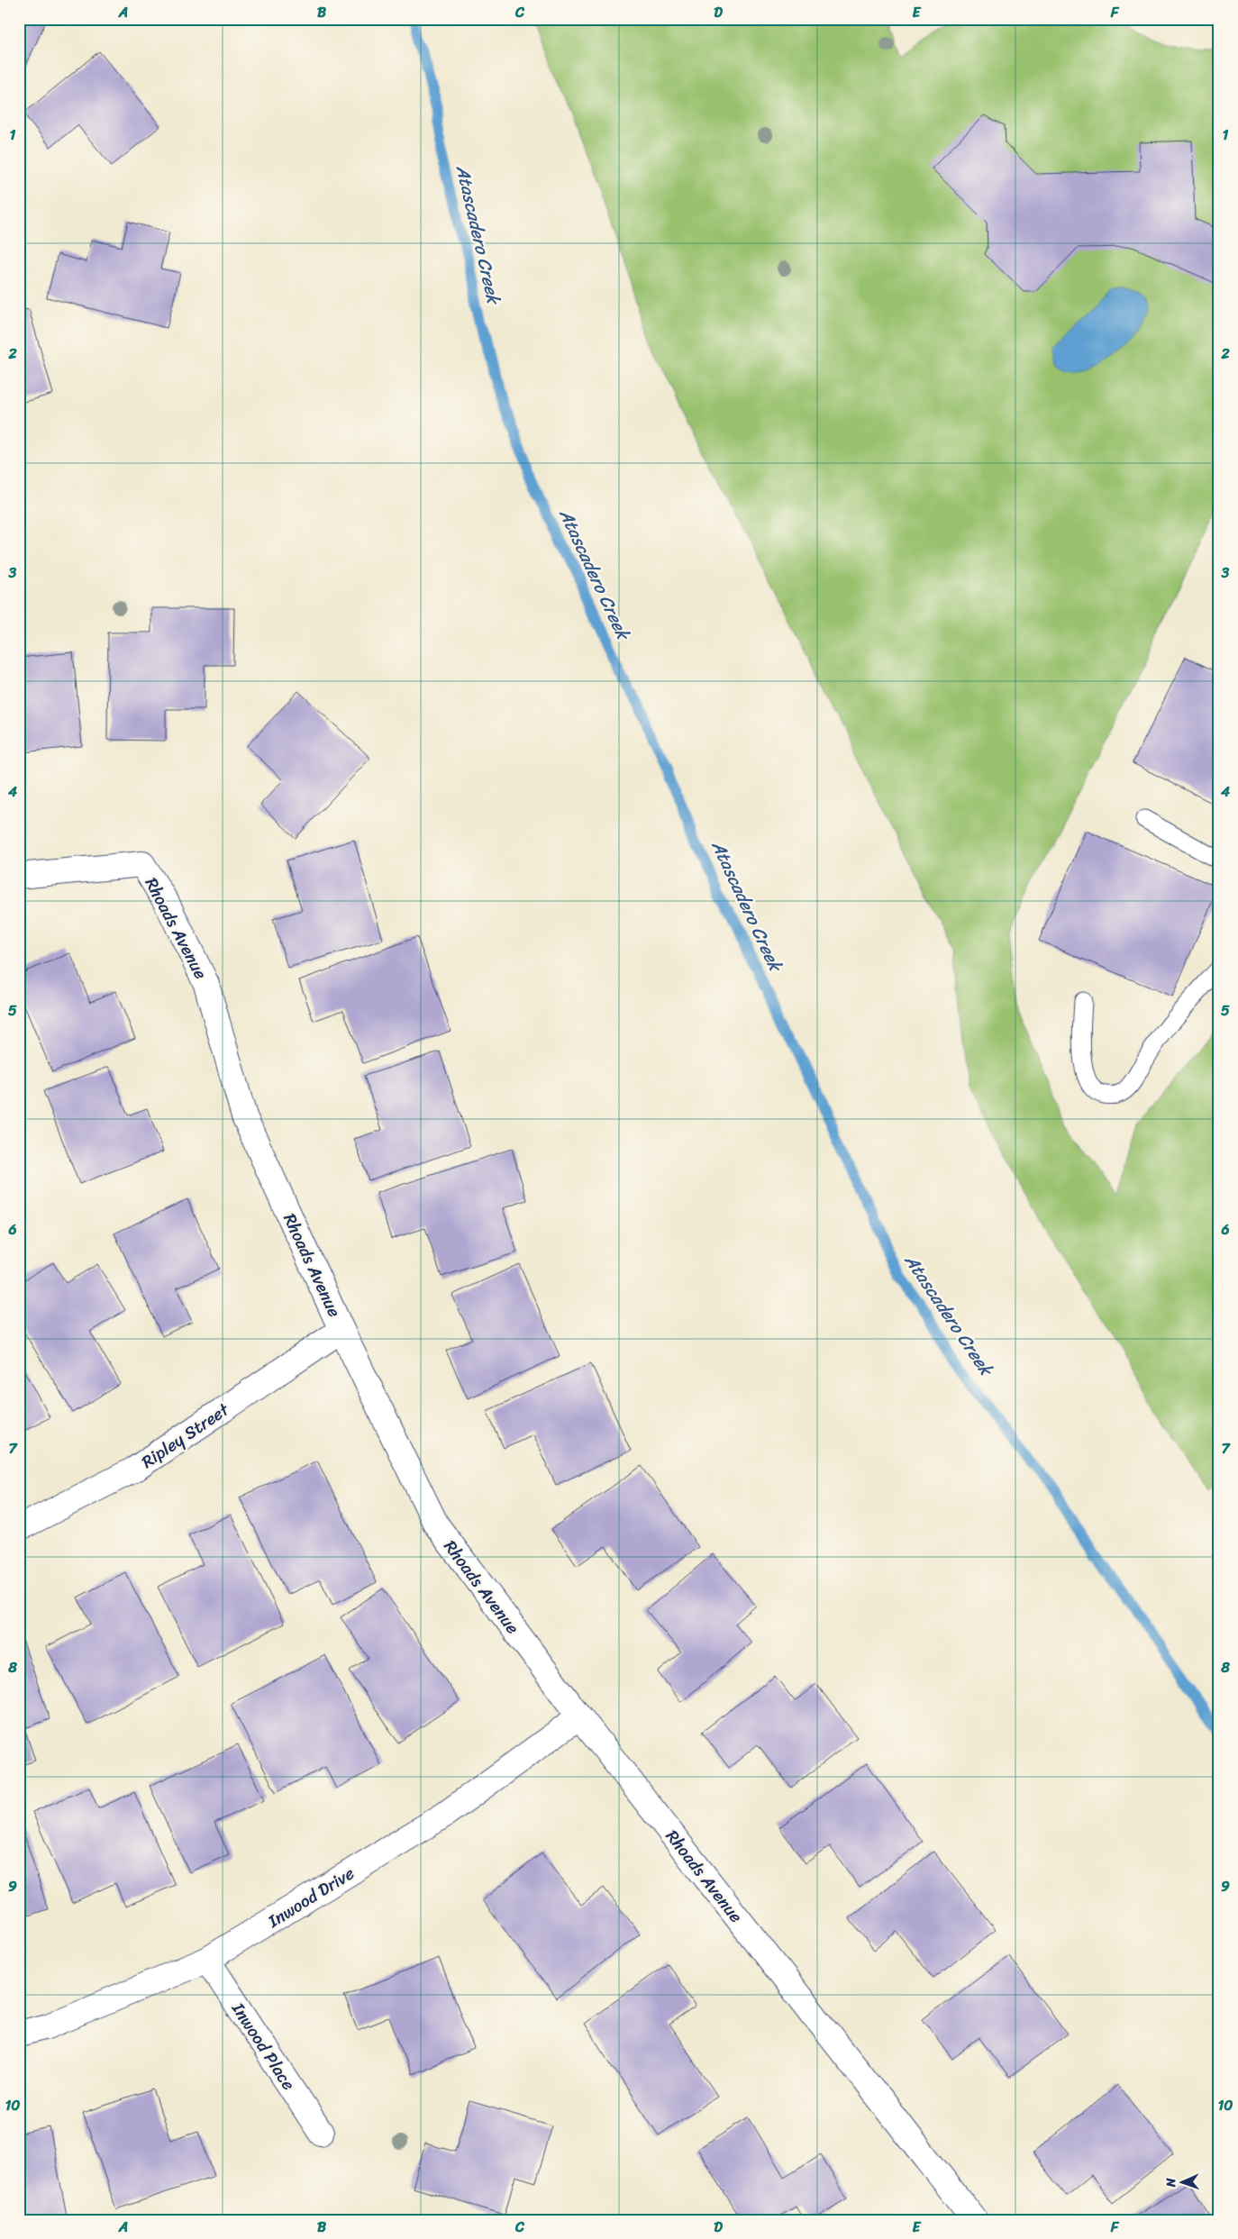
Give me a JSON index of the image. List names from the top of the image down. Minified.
{"streets":{"street":["Rhoads Avenue","Ripley Street","Inwood Drive","Inwood Place"]},"crossings":[["Rhoads Avenue","Ripley Street"],["Rhoads Avenue","Inwood Drive"],["Inwood Drive","Inwood Place"]],"water":["Atascadero Creek"],"north":"left","grid":{"columns":["A","B","C","D","E","F"],"rows":["1","2","3","4","5","6","7","8","9","10"]}}
